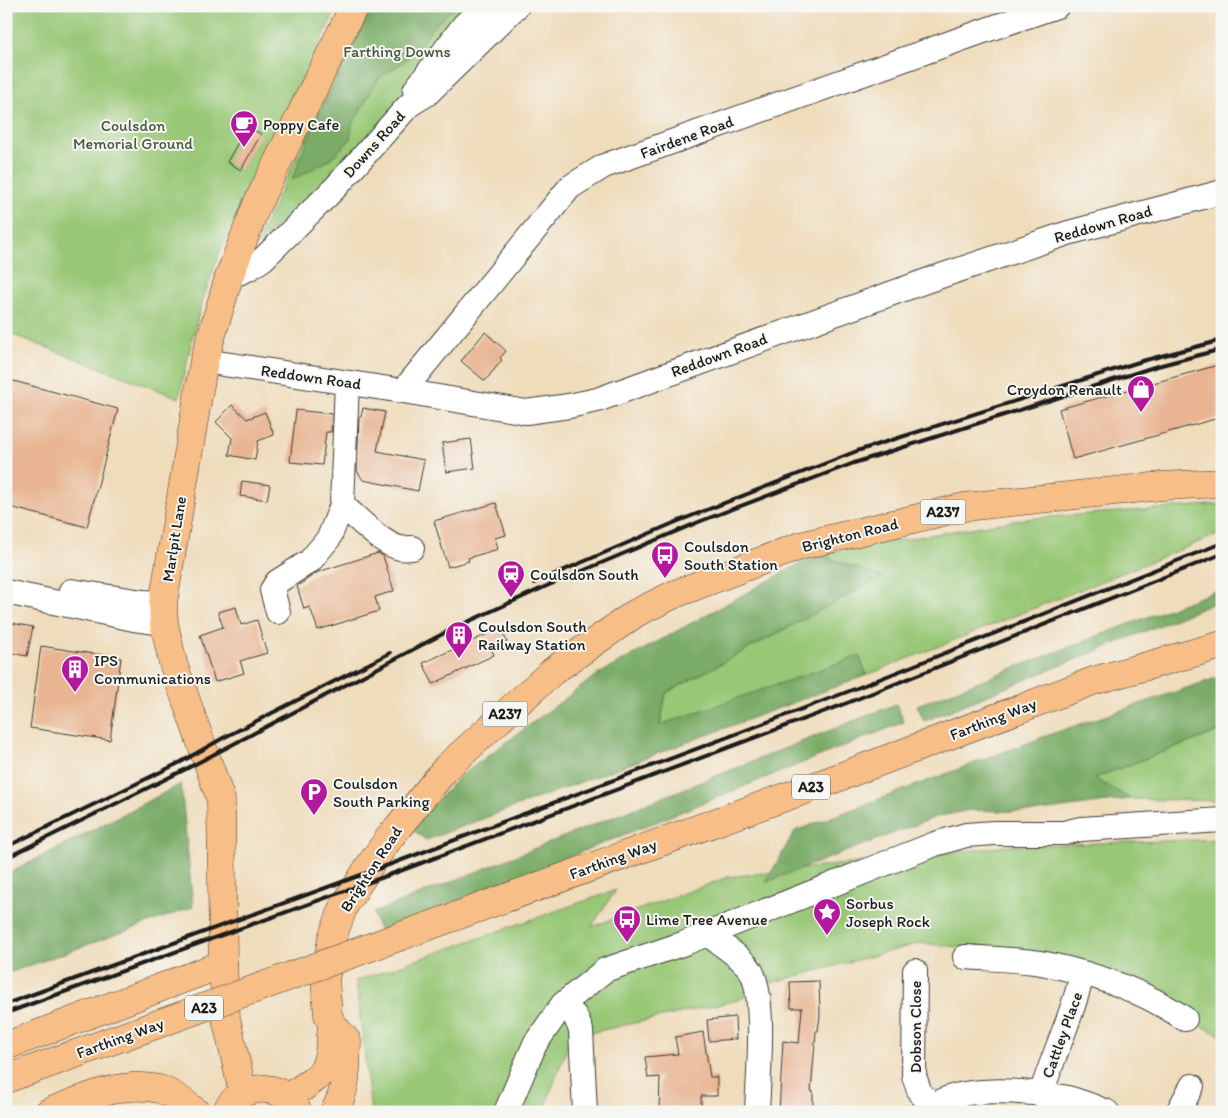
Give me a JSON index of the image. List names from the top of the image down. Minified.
{"streets":{"main road":["A237","Brighton Road","Marlpit Lane","Farthing Way","A23"],"street":["Fairdene Road","Downs Road","Reddown Road","Dobson Close","Cattley Place"]},"crossings":[["Fairdene Road","Reddown Road"],["Downs Road","Marlpit Lane"],["Reddown Road","Marlpit Lane"],["Marlpit Lane","A23"]],"parks":["Farthing Downs","Coulsdon Memorial Ground"],"places":{"cafe":["Poppy Cafe"],"shop":["Croydon Renault"],"bus stop":["Coulsdon South Station","Lime Tree Avenue"],"station":["Coulsdon South"],"building":["Coulsdon South Railway Station","IPS Communications"],"parking":["Coulsdon South Parking"],"place":["Sorbus Joseph Rock"]}}
